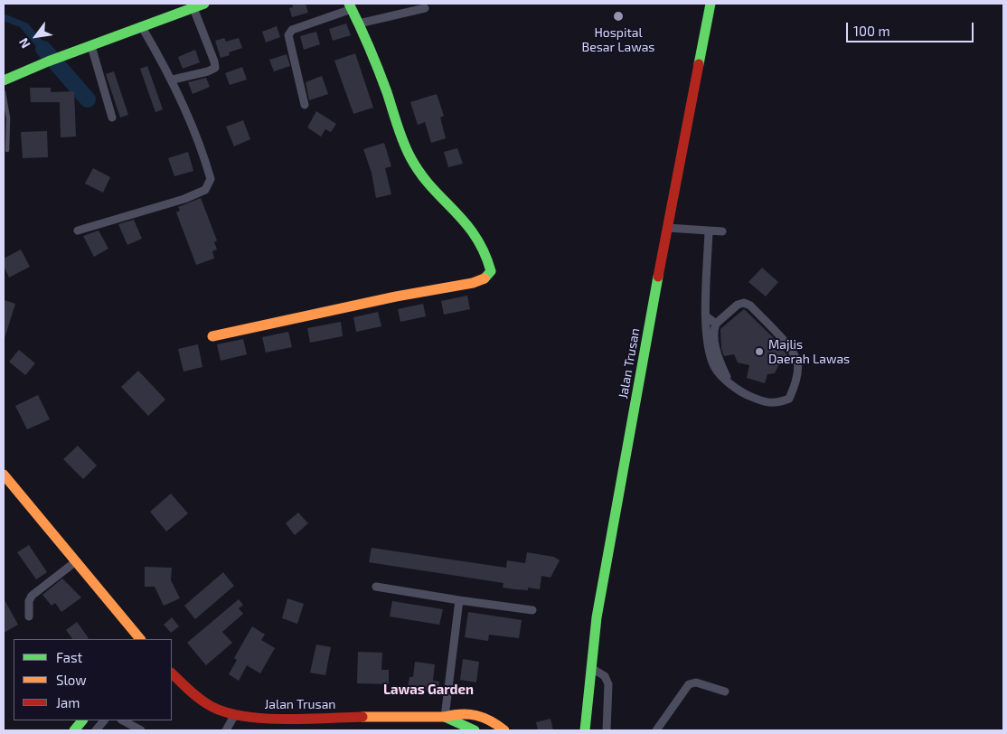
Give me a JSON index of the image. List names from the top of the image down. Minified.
{"streets":{"main road":["Jalan Trusan"]},"districts":["Lawas Garden"],"places":["Hospital Besar Lawas","Majlis Daerah Lawas"],"legend":["Fast","Slow","Jam"],"scale_bar":"100 m","north":"bottom left"}
